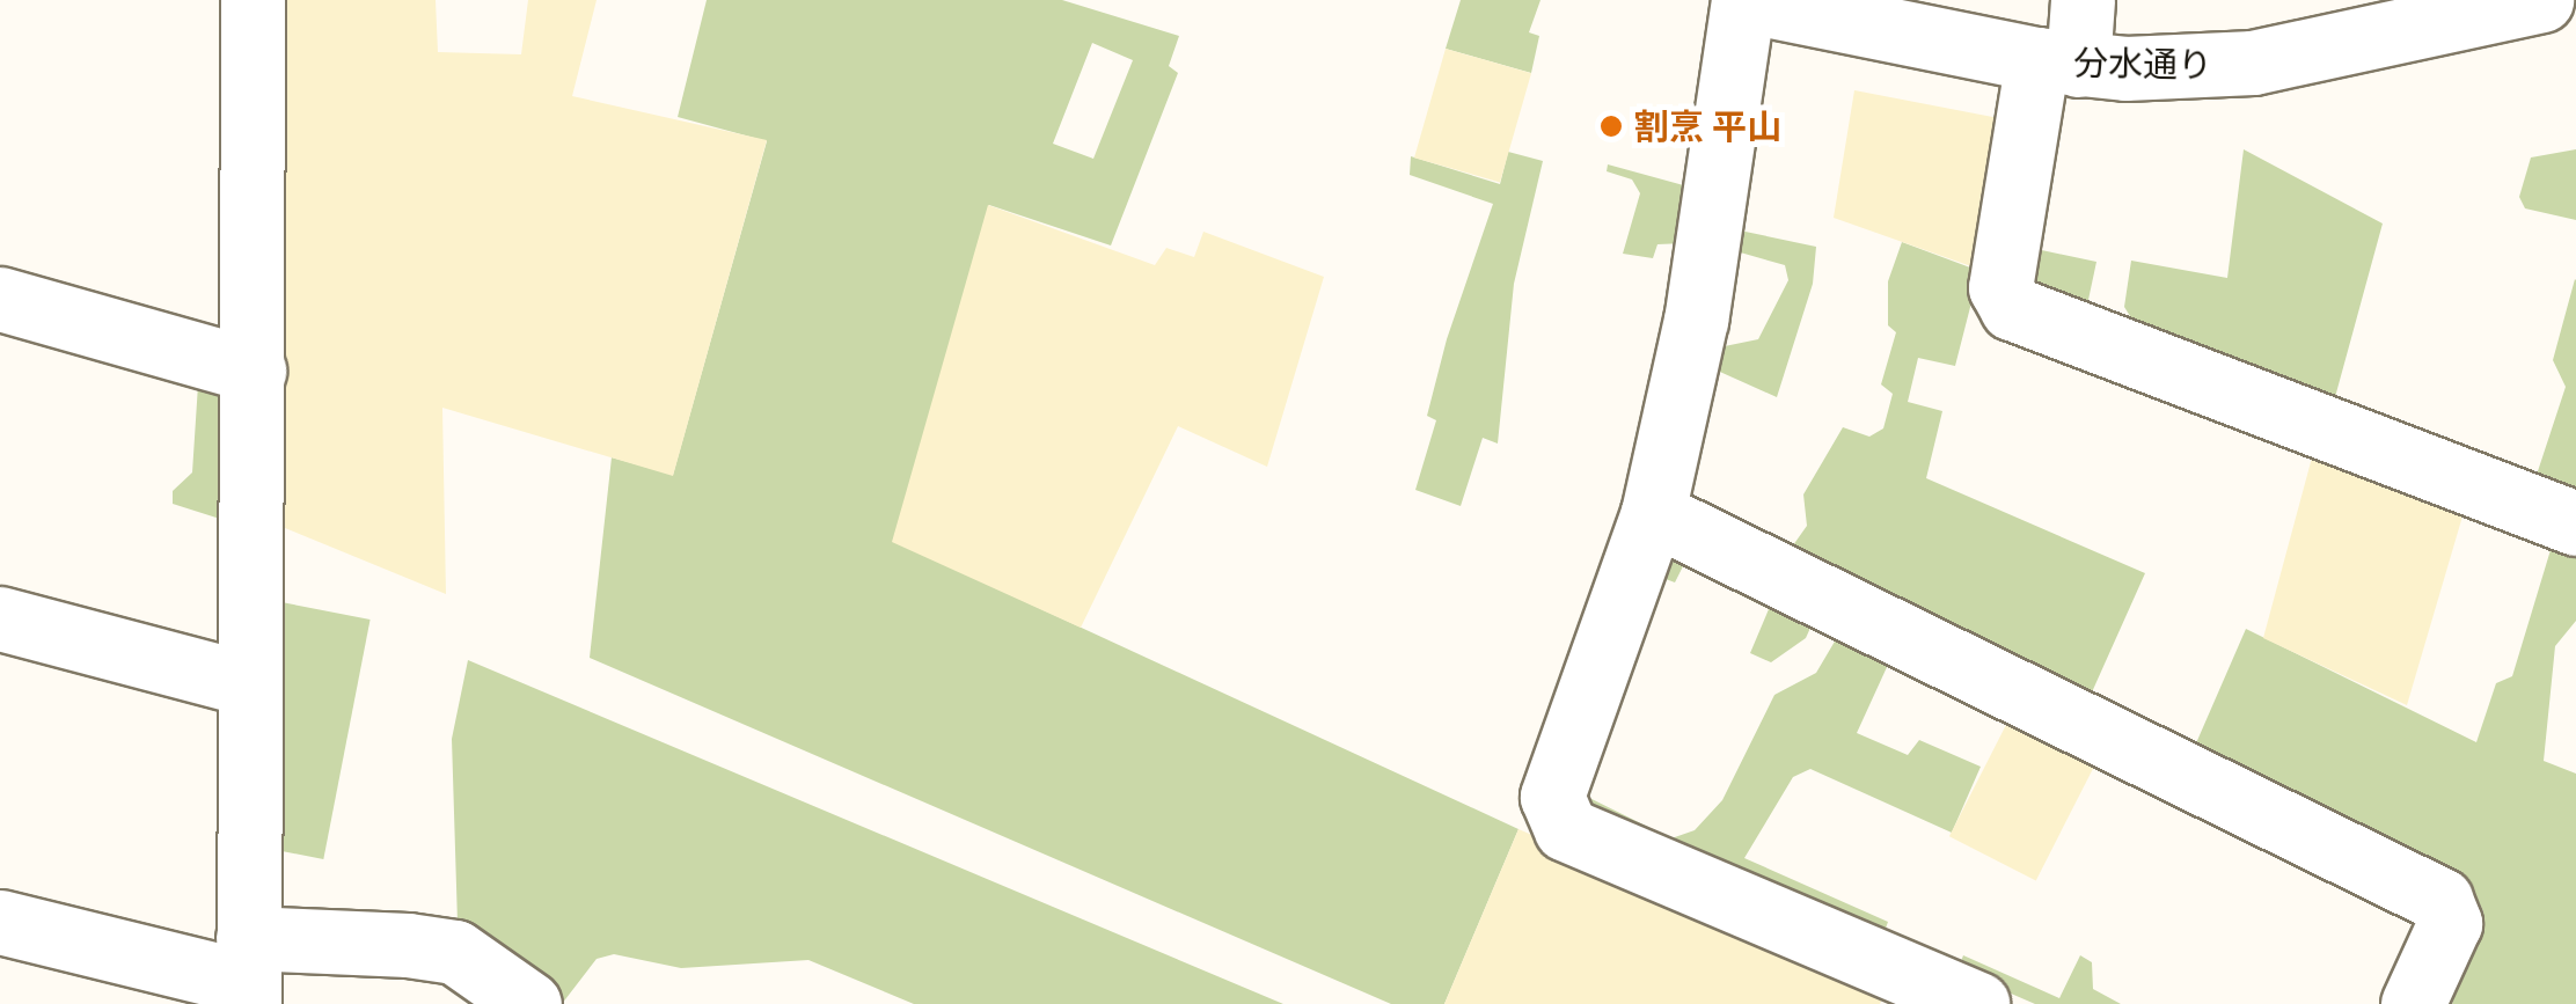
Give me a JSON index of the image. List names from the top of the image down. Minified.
{"streets":{"street":["分水通り"]},"places":["割烹 平山"]}
